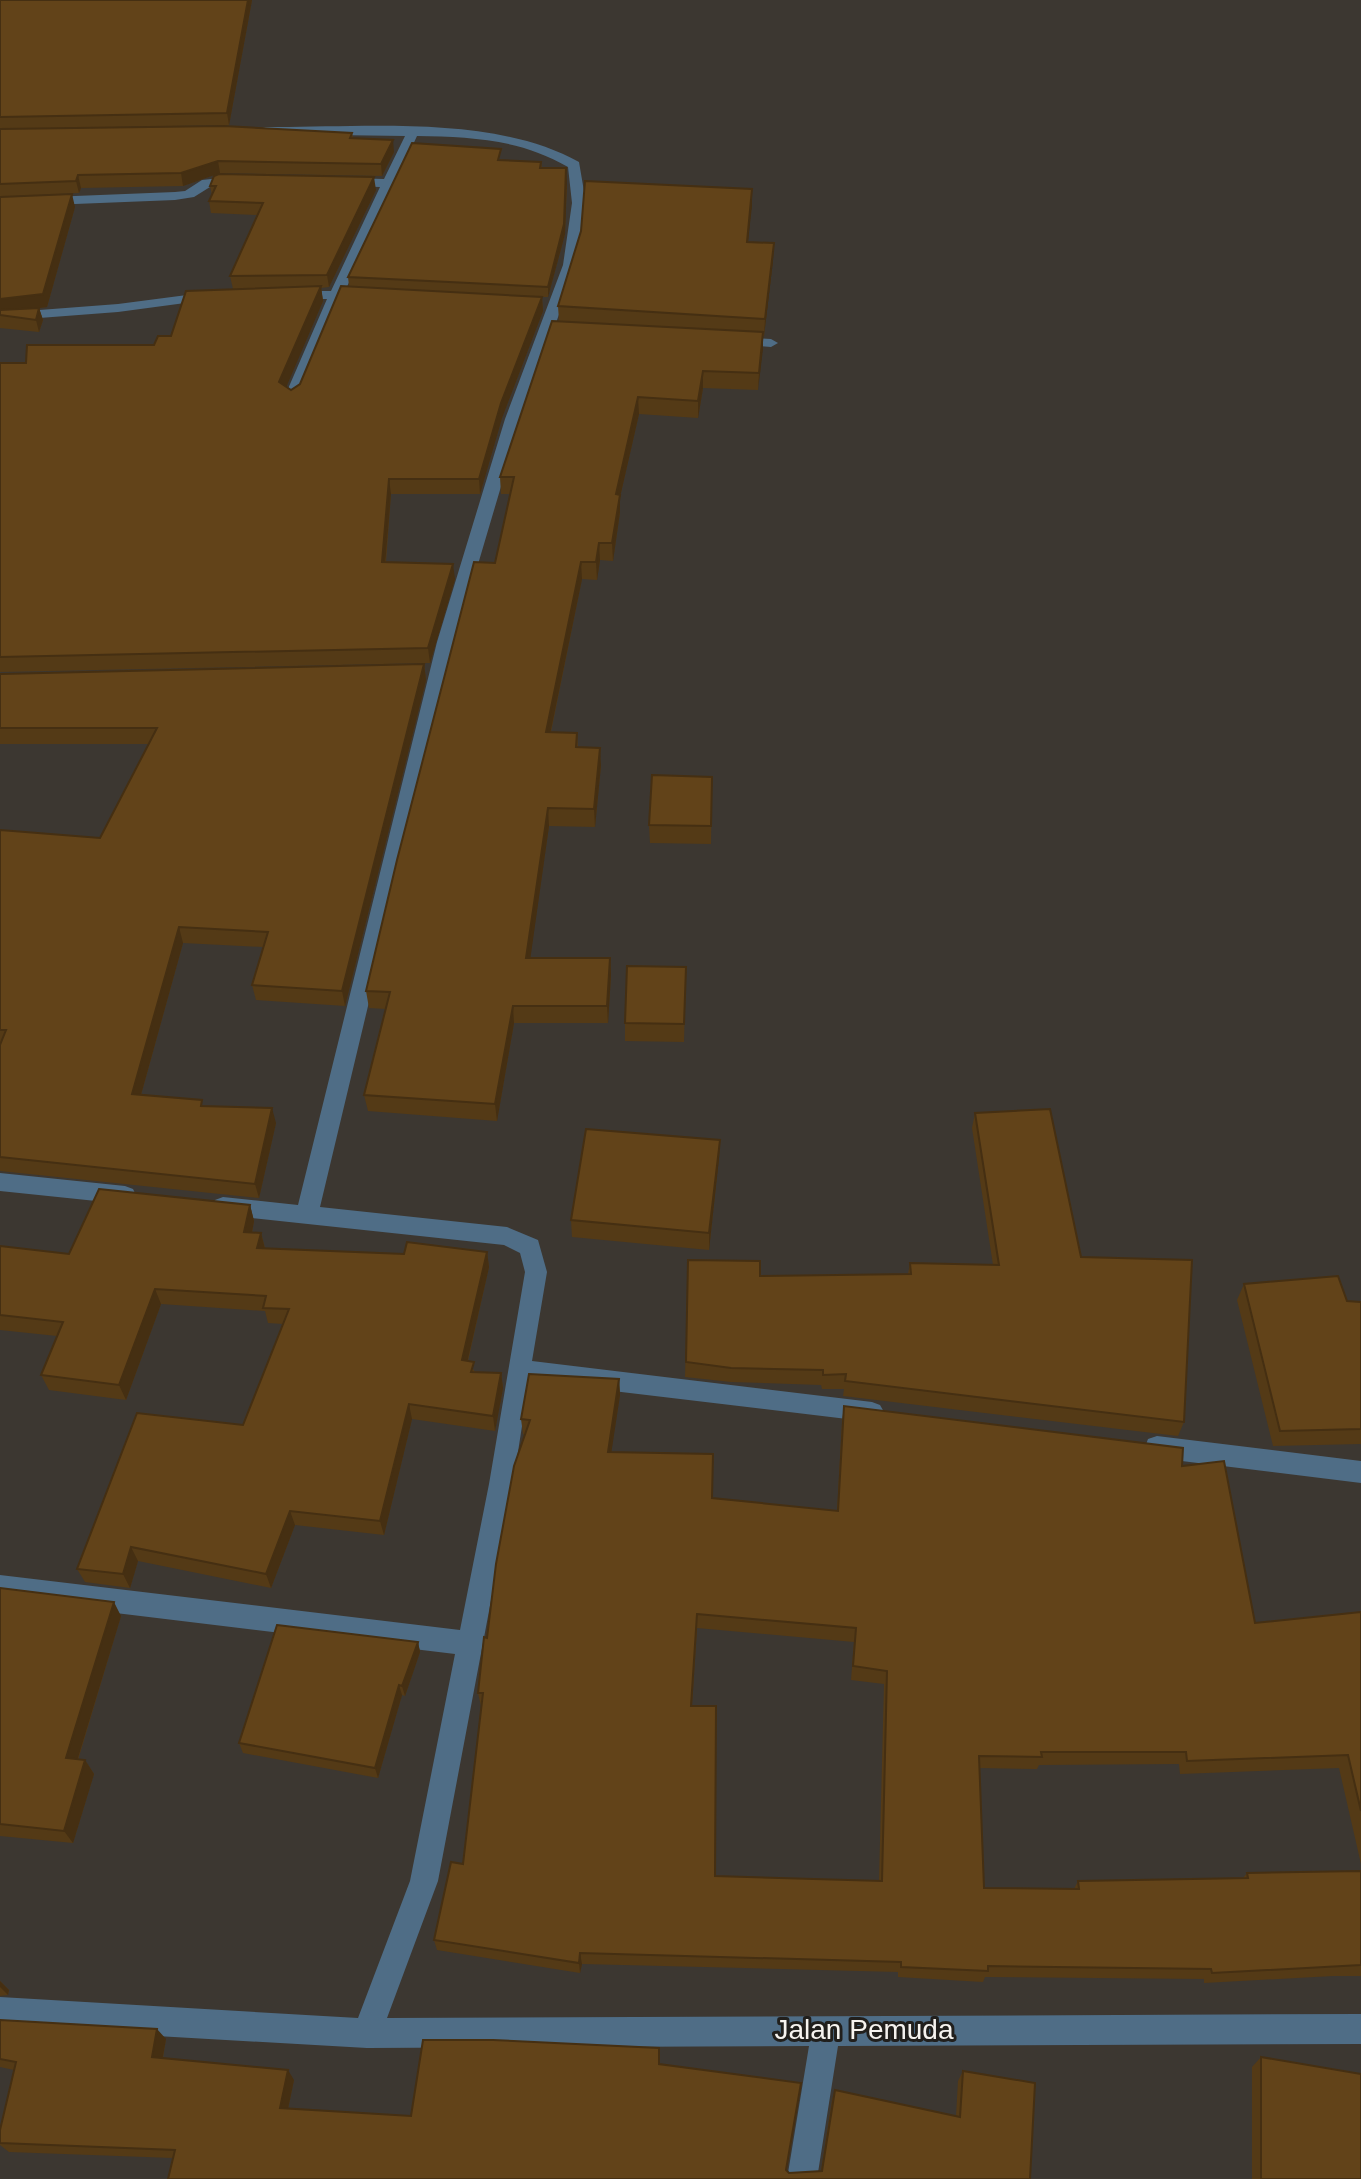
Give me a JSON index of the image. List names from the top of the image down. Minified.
{"streets":{"street":["Jalan Pemuda"]}}
